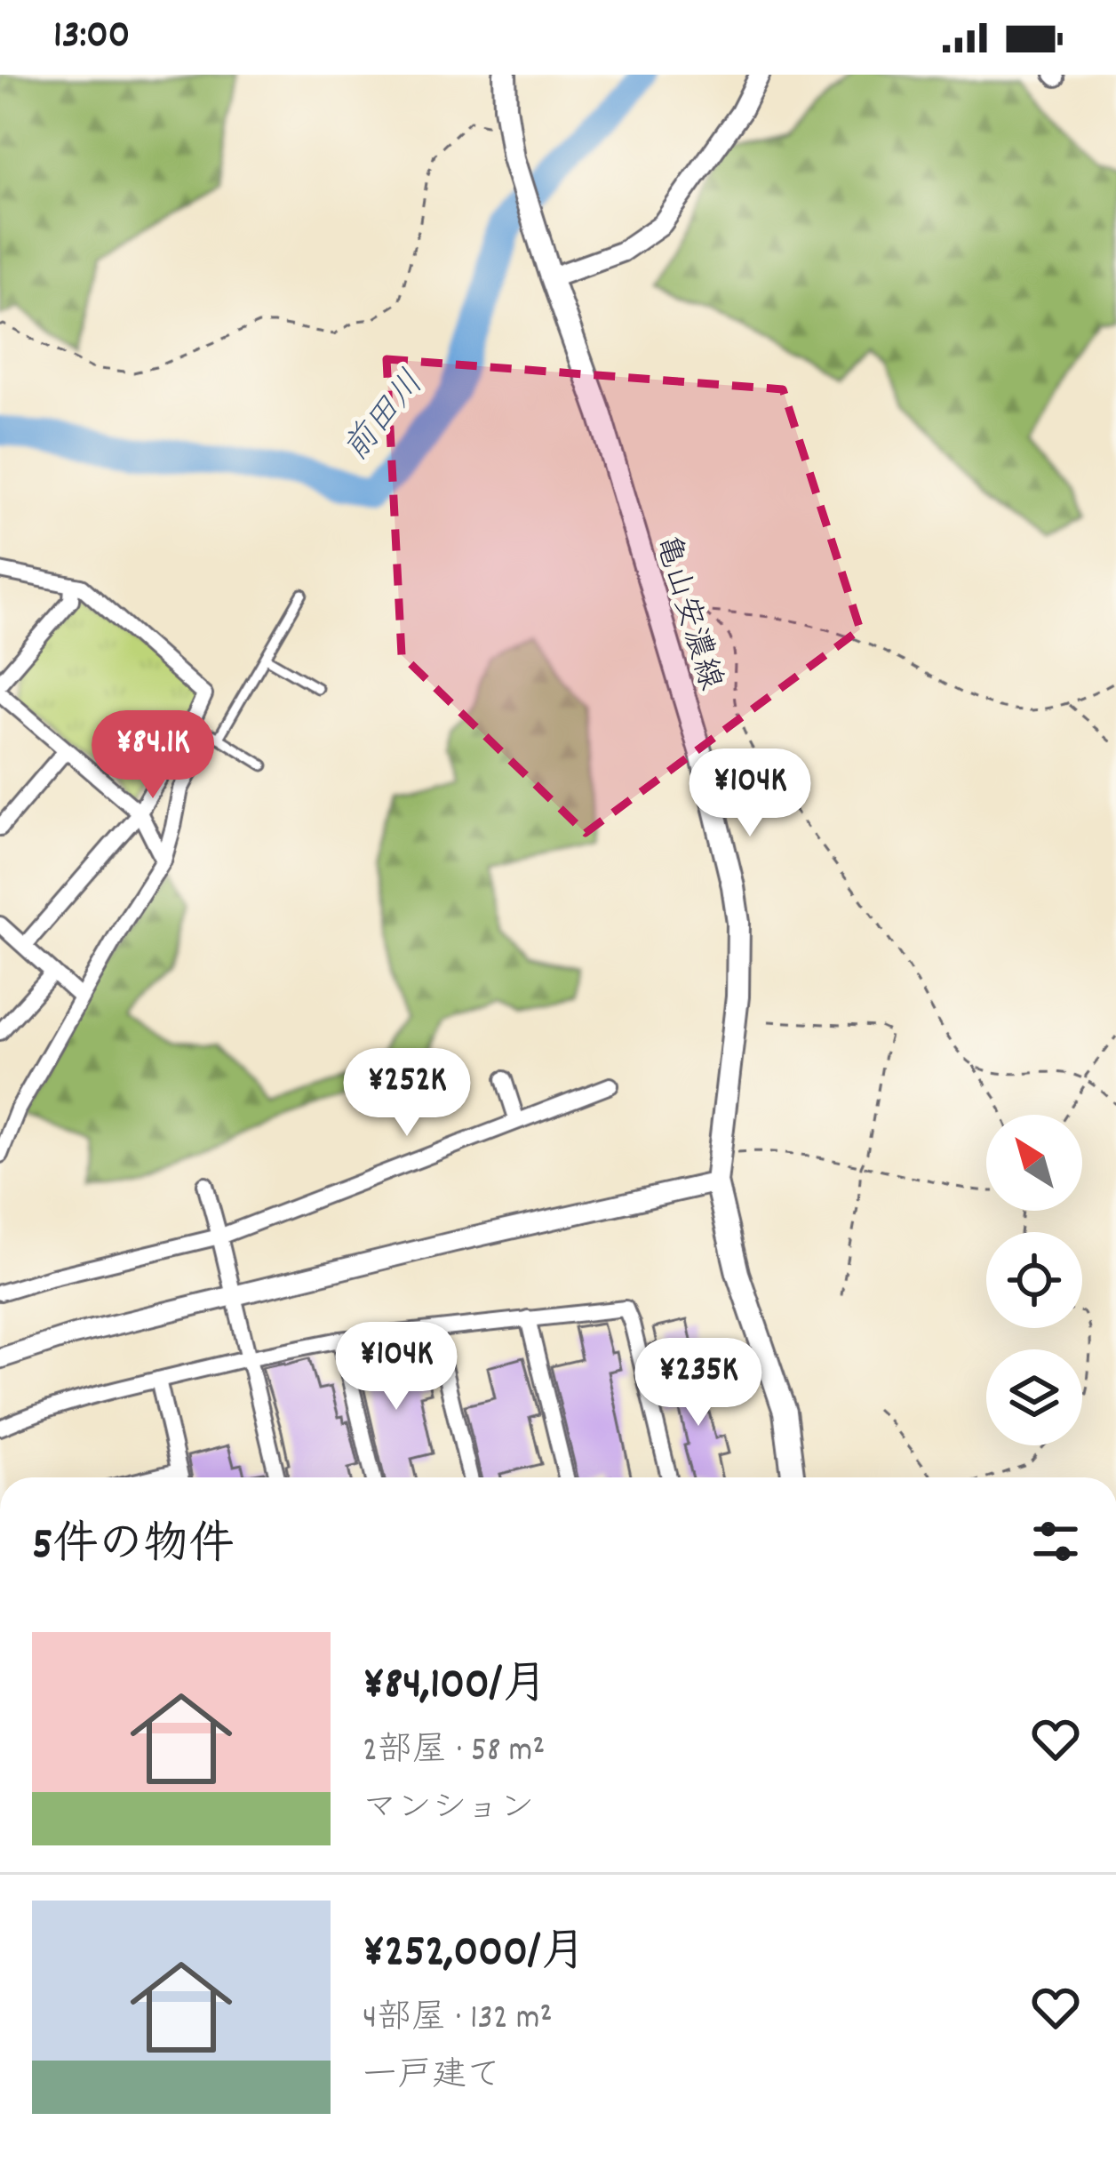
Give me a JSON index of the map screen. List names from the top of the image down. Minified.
{"streets":{"main road":["亀山安濃線"]},"water":["前田川"],"north":"top left","page":{"status":"13:00","price":["¥84.1K","¥104K","¥252K","¥104K","¥235K"],"heading":"5件の物件","list":[{"name":"¥84,100/月","note":"2部屋 · 58 m² · マンション"},{"name":"¥252,000/月","note":"4部屋 · 132 m² · 一戸建て"}]}}
